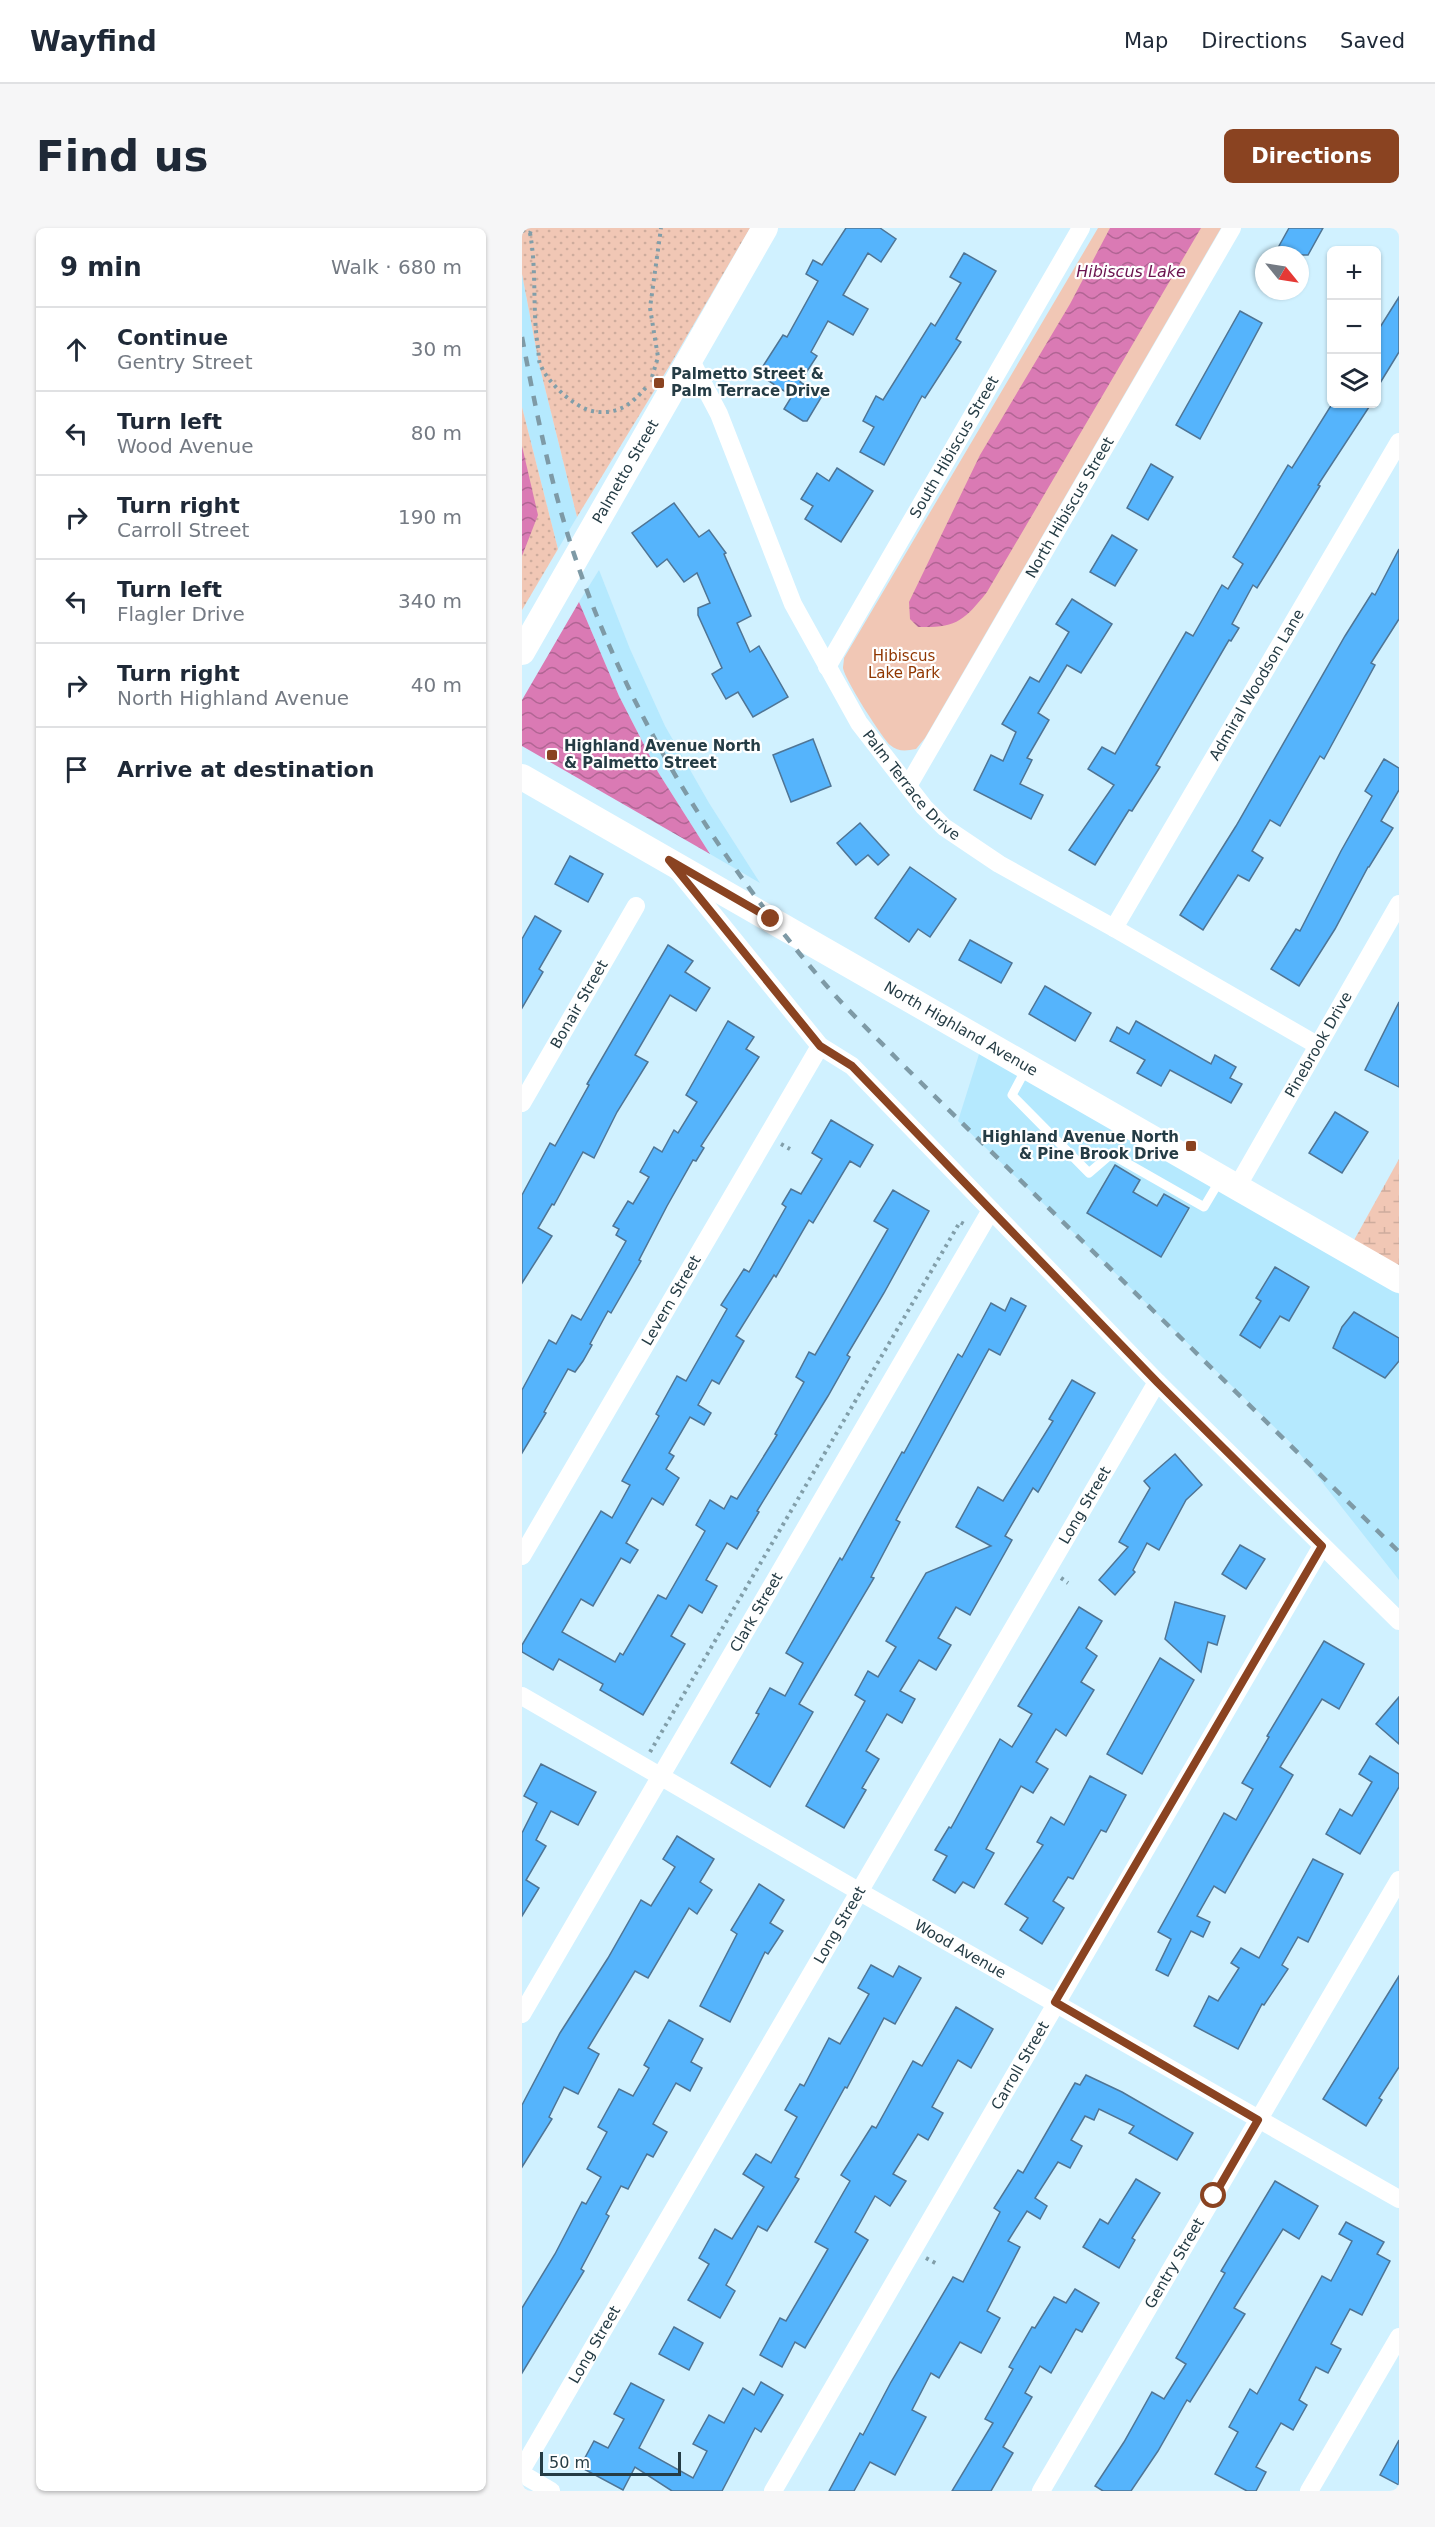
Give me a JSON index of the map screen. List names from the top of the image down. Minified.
{"streets":{"street":["South Hibiscus Street","Palmetto Street","North Hibiscus Street","Admiral Woodson Lane","Palm Terrace Drive","Bonair Street","North Highland Avenue","Pinebrook Drive","Levern Street","Long Street","Clark Street","Wood Avenue","Carroll Street","Gentry Street"]},"crossings":[["South Hibiscus Street","Palm Terrace Drive"],["Palmetto Street","Palm Terrace Drive"],["North Hibiscus Street","Palm Terrace Drive"],["Admiral Woodson Lane","Palm Terrace Drive"],["Palm Terrace Drive","Pinebrook Drive"],["North Highland Avenue","Pinebrook Drive"],["Long Street","Wood Avenue"],["Clark Street","Wood Avenue"],["Wood Avenue","Carroll Street"],["Wood Avenue","Gentry Street"]],"water":["Hibiscus Lake"],"parks":["Hibiscus Lake Park"],"places":{"transit":["Palmetto Street & Palm Terrace Drive","Highland Avenue North & Palmetto Street","Highland Avenue North & Pine Brook Drive"]},"scale_bar":"50 m","north":"bottom right","page":{"header":"Wayfind","nav":["Map","Directions","Saved"],"buttons":"Directions","title":"Find us","heading":["9 min","Walk · 680 m"],"map_buttons":["+","−"],"list":[["Continue","Gentry Street","30 m"],["Turn left","Wood Avenue","80 m"],["Turn right","Carroll Street","190 m"],["Turn left","Flagler Drive","340 m"],["Turn right","North Highland Avenue","40 m"],"Arrive at destination"],"scale":"50 m"}}
